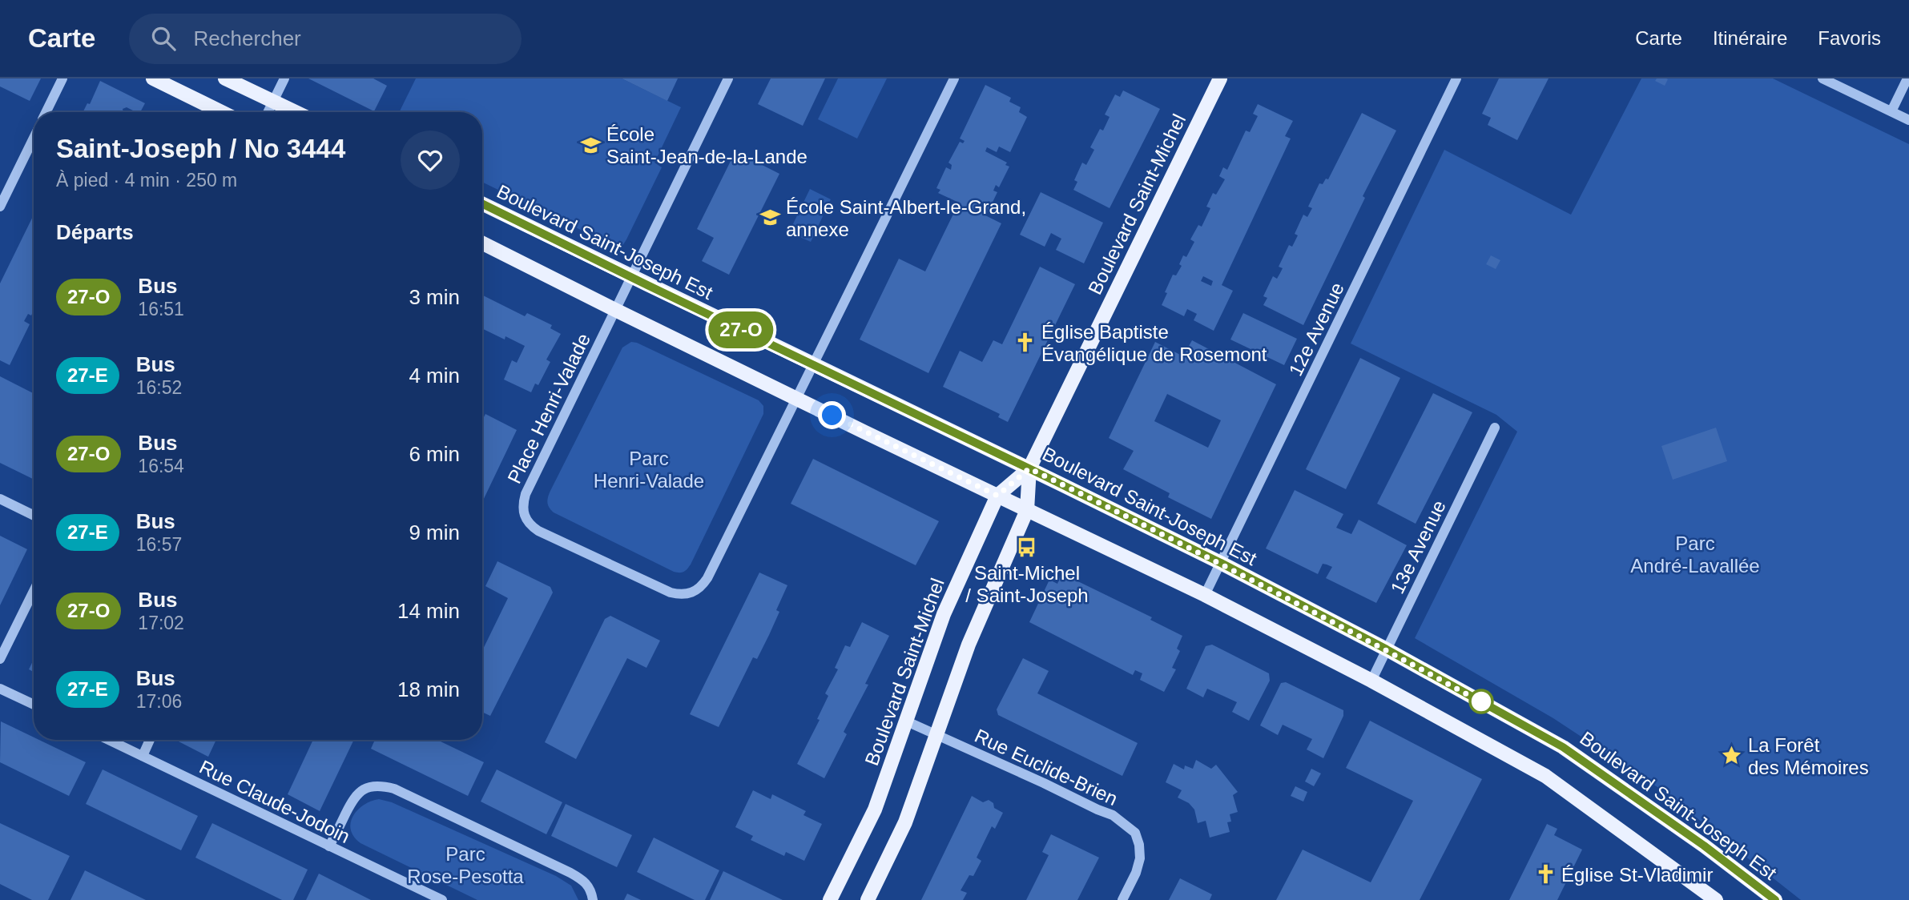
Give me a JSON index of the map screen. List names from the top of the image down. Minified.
{"streets":{"main road":["Boulevard Saint-Michel","Boulevard Saint-Joseph Est"],"street":["12e Avenue","Place Henri-Valade","13e Avenue","Rue Euclide-Brien","Rue Claude-Jodoin"]},"crossings":[["Boulevard Saint-Michel","Boulevard Saint-Joseph Est"],["Boulevard Saint-Michel","Rue Euclide-Brien"],["Boulevard Saint-Joseph Est","12e Avenue"],["Boulevard Saint-Joseph Est","Place Henri-Valade"],["Boulevard Saint-Joseph Est","13e Avenue"]],"parks":["Parc Henri-Valade","Parc André-Lavallée","Parc Rose-Pesotta"],"places":{"school or university":["École Saint-Jean-de-la-Lande","École Saint-Albert-le-Grand, annexe"],"church":["Église Baptiste Évangélique de Rosemont","Église St-Vladimir"],"bus stop":["Saint-Michel / Saint-Joseph"],"place":["La Forêt des Mémoires"]},"lines":["bus line 27-O"],"page":{"header":"Carte","search":"Rechercher","nav":["Carte","Itinéraire","Favoris"],"on_map":"27-O","heading":[["Saint-Joseph / No 3444","À pied · 4 min · 250 m"],"Départs"],"list":[{"mark":"27-O","name":"Bus","note":"16:51","value":"3 min"},{"mark":"27-E","name":"Bus","note":"16:52","value":"4 min"},{"mark":"27-O","name":"Bus","note":"16:54","value":"6 min"},{"mark":"27-E","name":"Bus","note":"16:57","value":"9 min"},{"mark":"27-O","name":"Bus","note":"17:02","value":"14 min"},{"mark":"27-E","name":"Bus","note":"17:06","value":"18 min"}]}}
